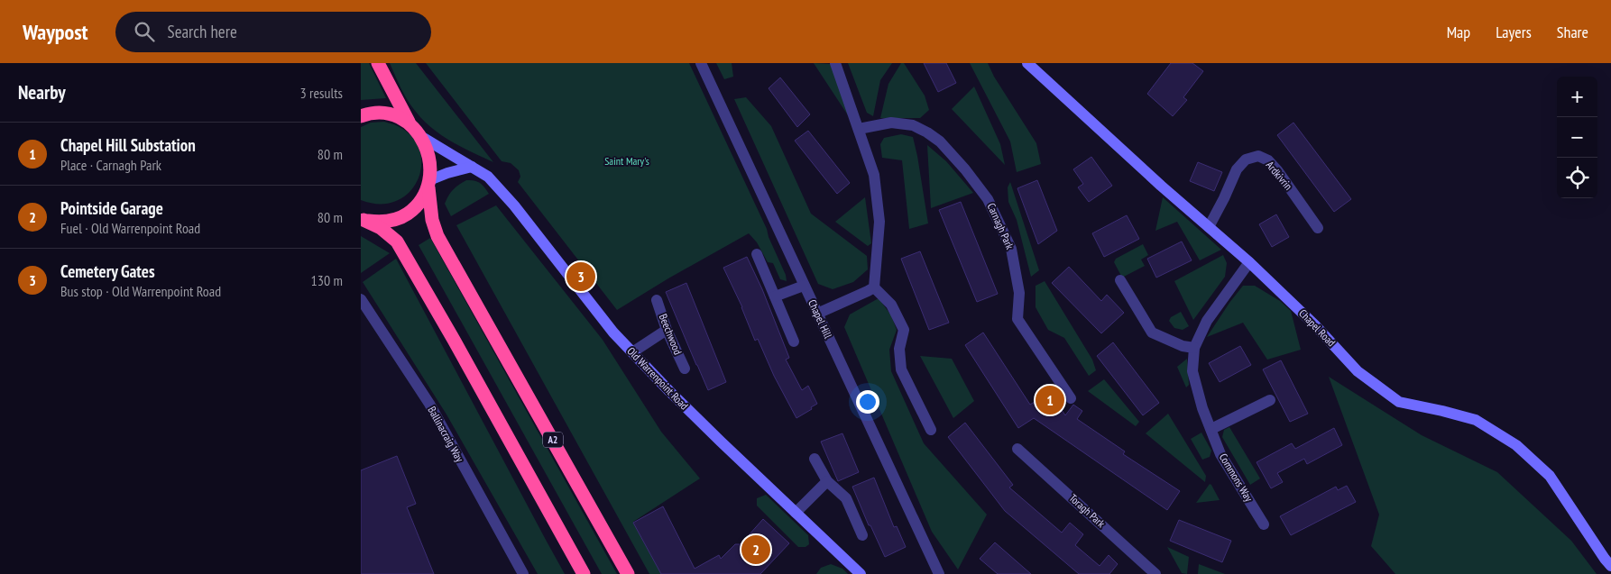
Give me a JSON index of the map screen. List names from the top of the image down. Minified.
{"streets":{"highway":["A2"],"street":["Ardkivrin","Carnagh Park","Chapel Hill","Chapel Road","Beechwood","Old Warrenpoint Road","Ballinacraig Way","Commons Way","Toragh Park"]},"crossings":[["Ardkivrin","Chapel Road"],["Chapel Road","Commons Way"],["Old Warrenpoint Road","A2"]],"parks":["Saint Mary's"],"page":{"header":"Waypost","search":"Search here","nav":["Map","Layers","Share"],"heading":["Nearby","3 results"],"map_buttons":["+","−"],"list":[{"mark":"1","name":"Chapel Hill Substation","note":"Place · Carnagh Park","value":"80 m"},{"mark":"2","name":"Pointside Garage","note":"Fuel · Old Warrenpoint Road","value":"80 m"},{"mark":"3","name":"Cemetery Gates","note":"Bus stop · Old Warrenpoint Road","value":"130 m"}],"pins":["3","1","2"]}}
